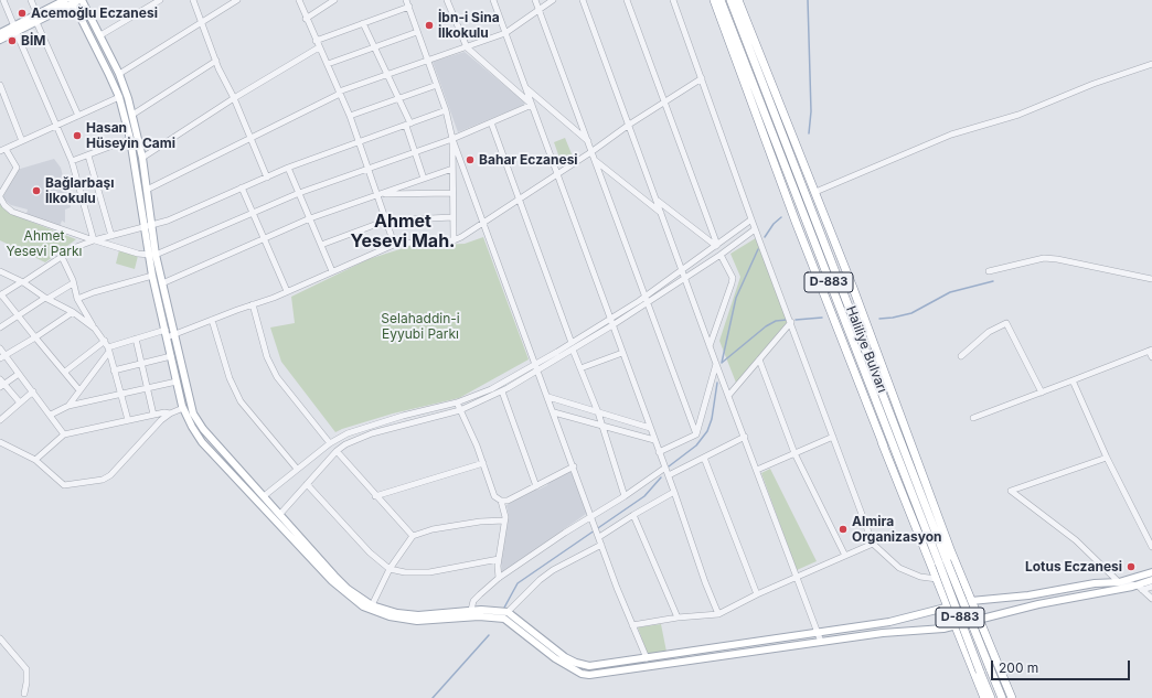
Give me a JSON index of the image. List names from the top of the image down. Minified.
{"streets":{"highway":["D-883","Haliliye Bulvarı"]},"districts":["Ahmet Yesevi Mah."],"parks":["Ahmet Yesevi Parkı","Selahaddin-i Eyyubi Parkı"],"places":["Acemoğlu Eczanesi","İbn-i Sina İlkokulu","BİM","Hasan Hüseyin Cami","Bahar Eczanesi","Bağlarbaşı İlkokulu","Almira Organizasyon","Lotus Eczanesi"],"scale_bar":"200 m"}
